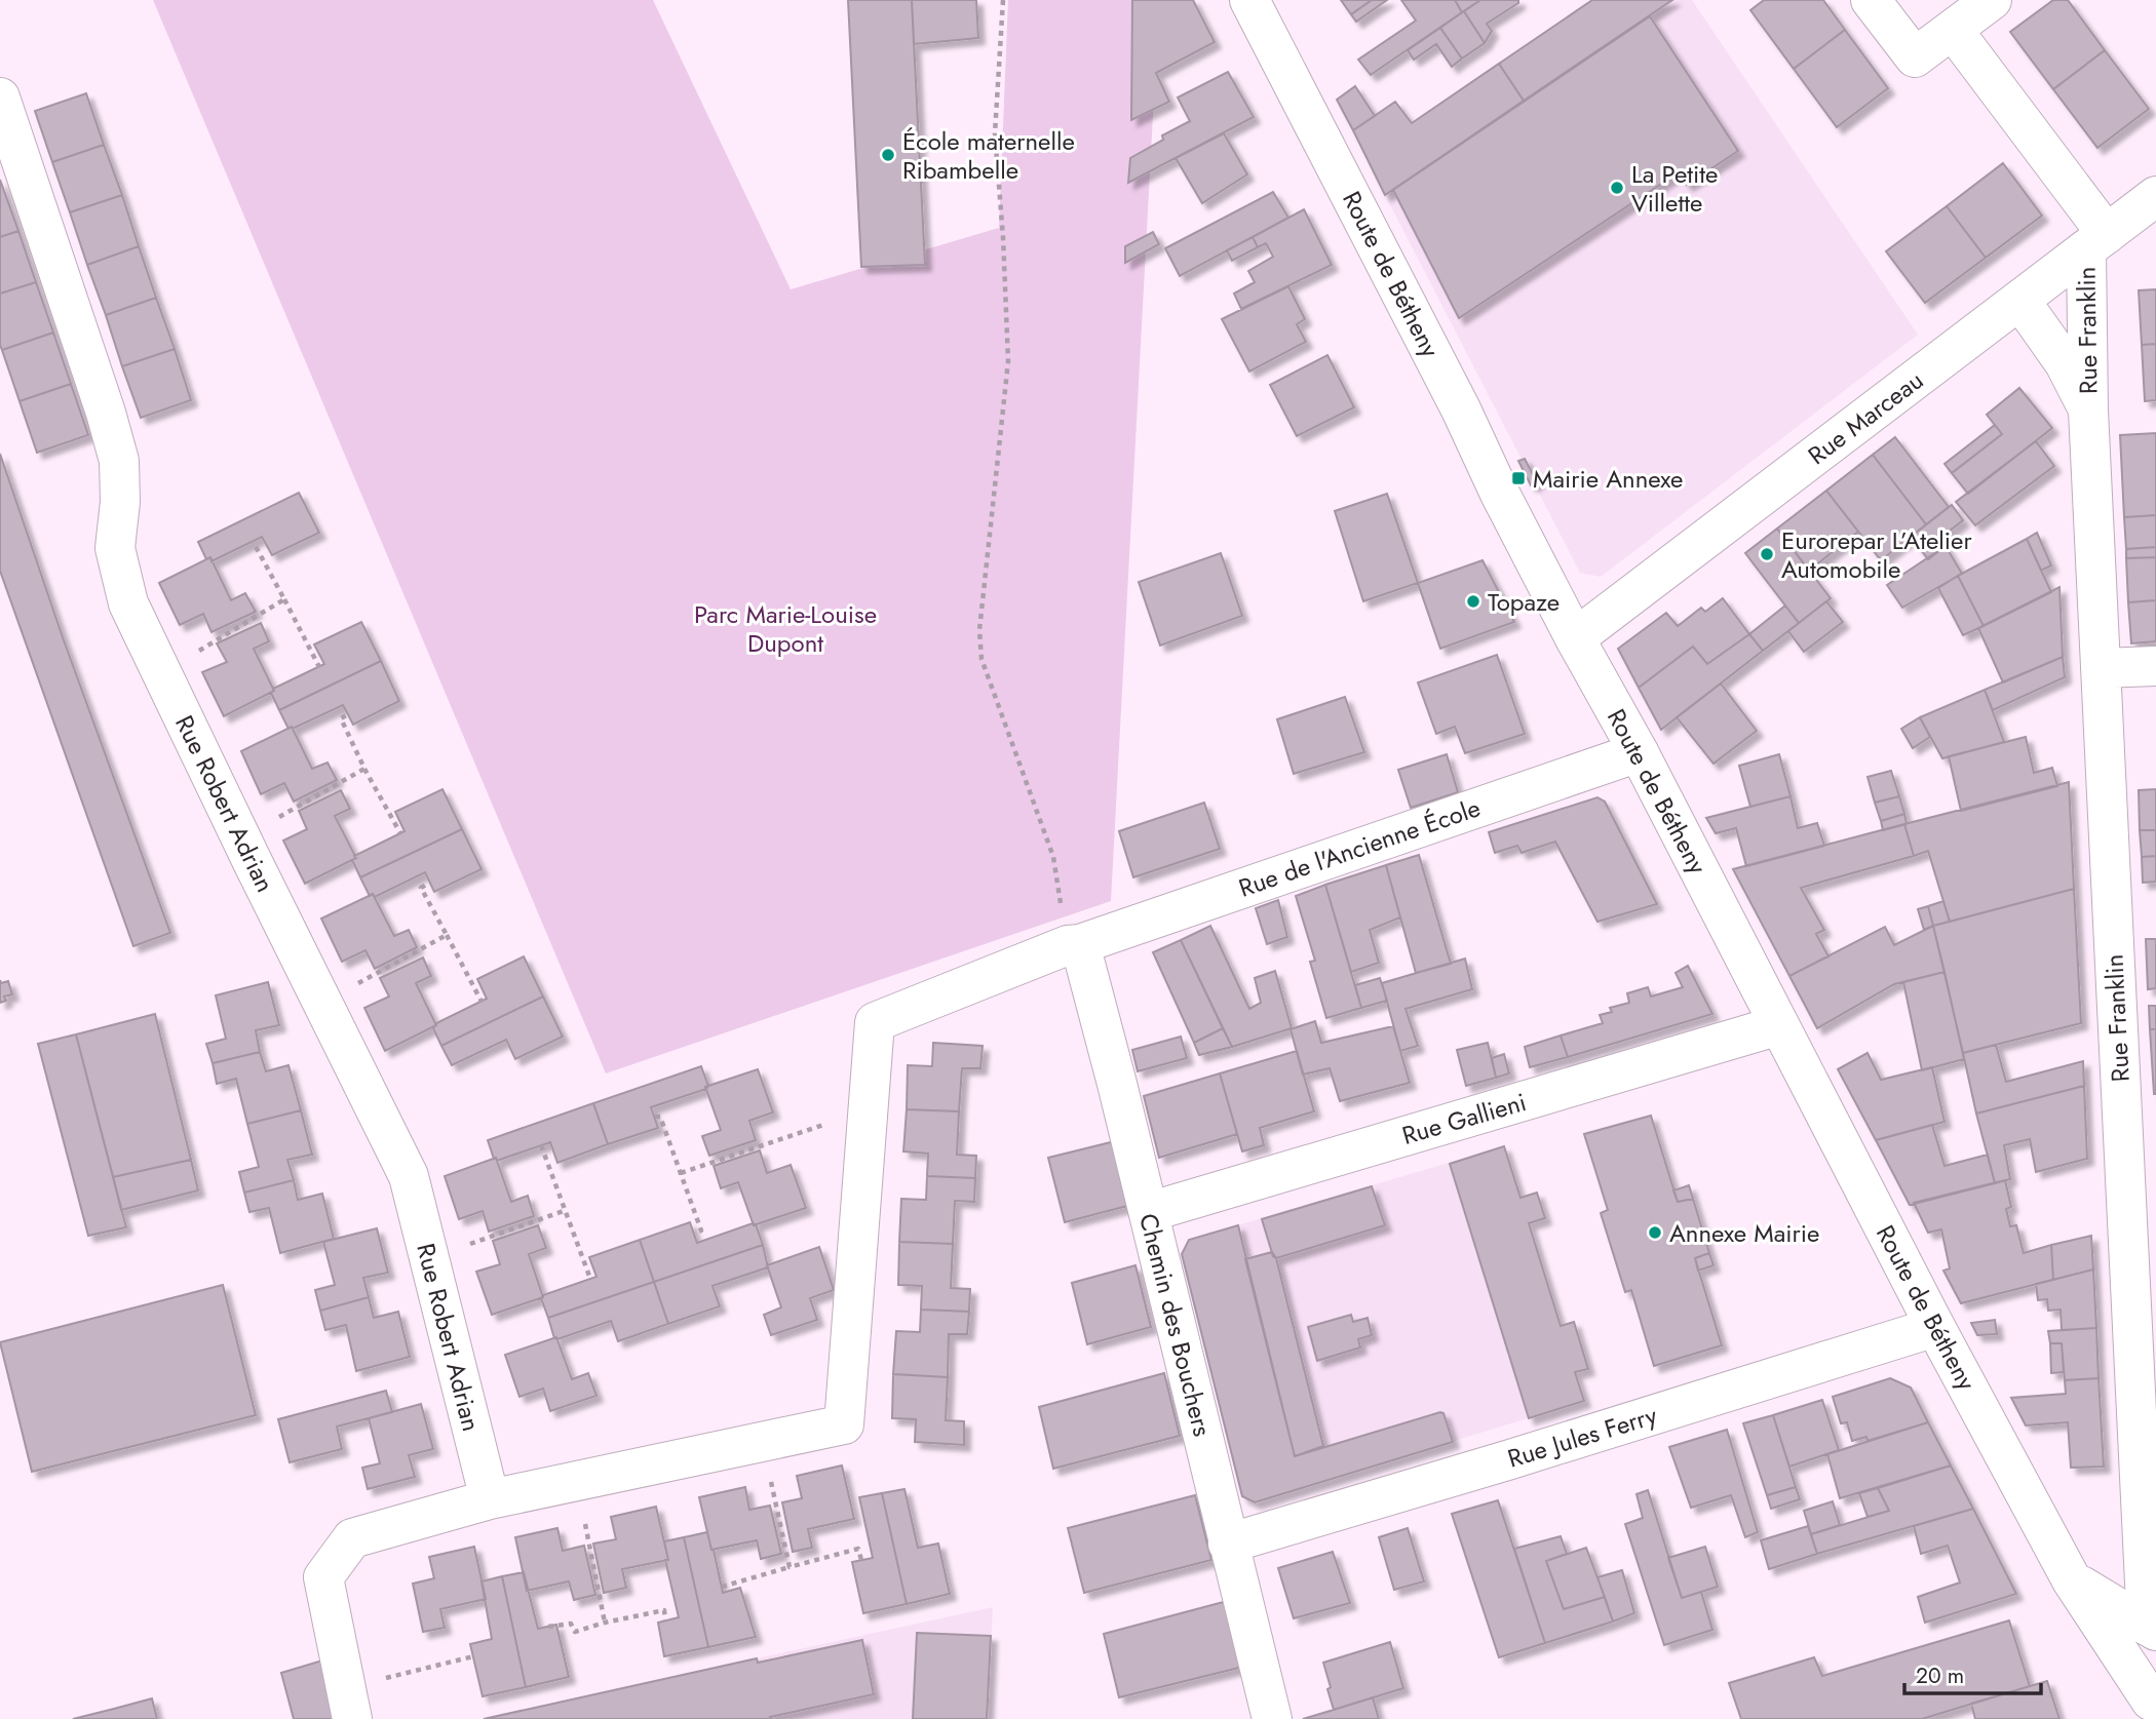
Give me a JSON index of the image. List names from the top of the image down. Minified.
{"streets":{"street":["Route de Bétheny","Rue Franklin","Rue Marceau","Rue Robert Adrian","Rue de l'Ancienne École","Rue Gallieni","Chemin des Bouchers","Rue Jules Ferry"]},"crossings":[["Route de Bétheny","Rue Marceau"],["Route de Bétheny","Rue de l'Ancienne École"],["Route de Bétheny","Rue Gallieni"],["Route de Bétheny","Rue Jules Ferry"],["Rue Franklin","Rue Marceau"],["Rue de l'Ancienne École","Chemin des Bouchers"],["Rue Gallieni","Chemin des Bouchers"],["Chemin des Bouchers","Rue Jules Ferry"]],"parks":["Parc Marie-Louise Dupont"],"places":{"other":["École maternelle Ribambelle","La Petite Villette","Eurorepar L’Atelier Automobile","Topaze","Annexe Mairie"],"transit":["Mairie Annexe"]},"scale_bar":"20 m"}
